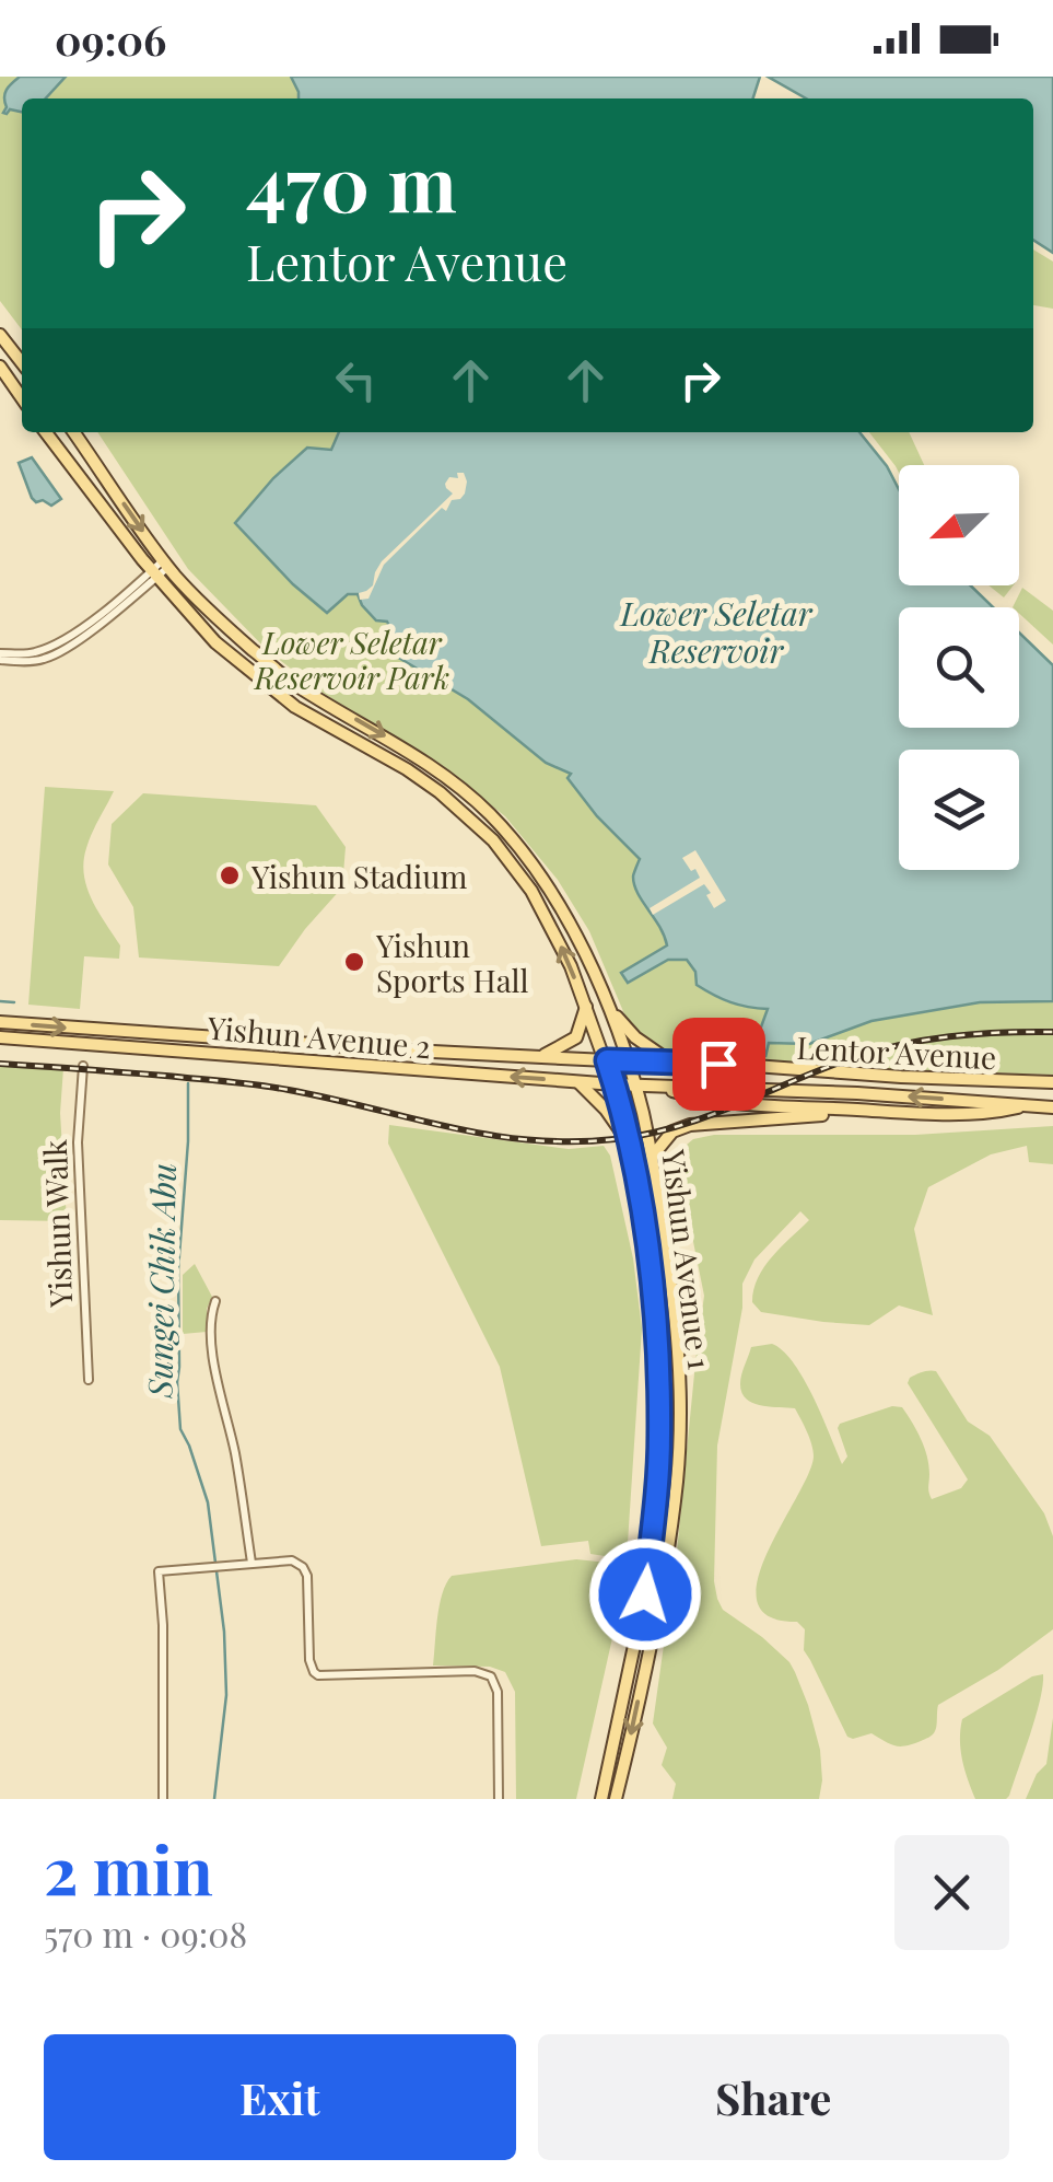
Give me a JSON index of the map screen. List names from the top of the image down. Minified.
{"streets":{"main road":["Yishun Avenue 2","Lentor Avenue","Yishun Avenue 1"],"street":["Yishun Walk"]},"crossings":[["Yishun Avenue 2","Lentor Avenue"],["Yishun Avenue 2","Yishun Avenue 1"],["Lentor Avenue","Yishun Avenue 1"]],"water":["Lower Seletar Reservoir","Sungei Chik Abu"],"parks":["Lower Seletar Reservoir Park"],"places":["Yishun Stadium","Yishun Sports Hall"],"north":"bottom left","page":{"status":"09:06","turn":["470 m","Lentor Avenue"],"heading":["2 min","570 m · 09:08"],"buttons":["Exit","Share"]}}
